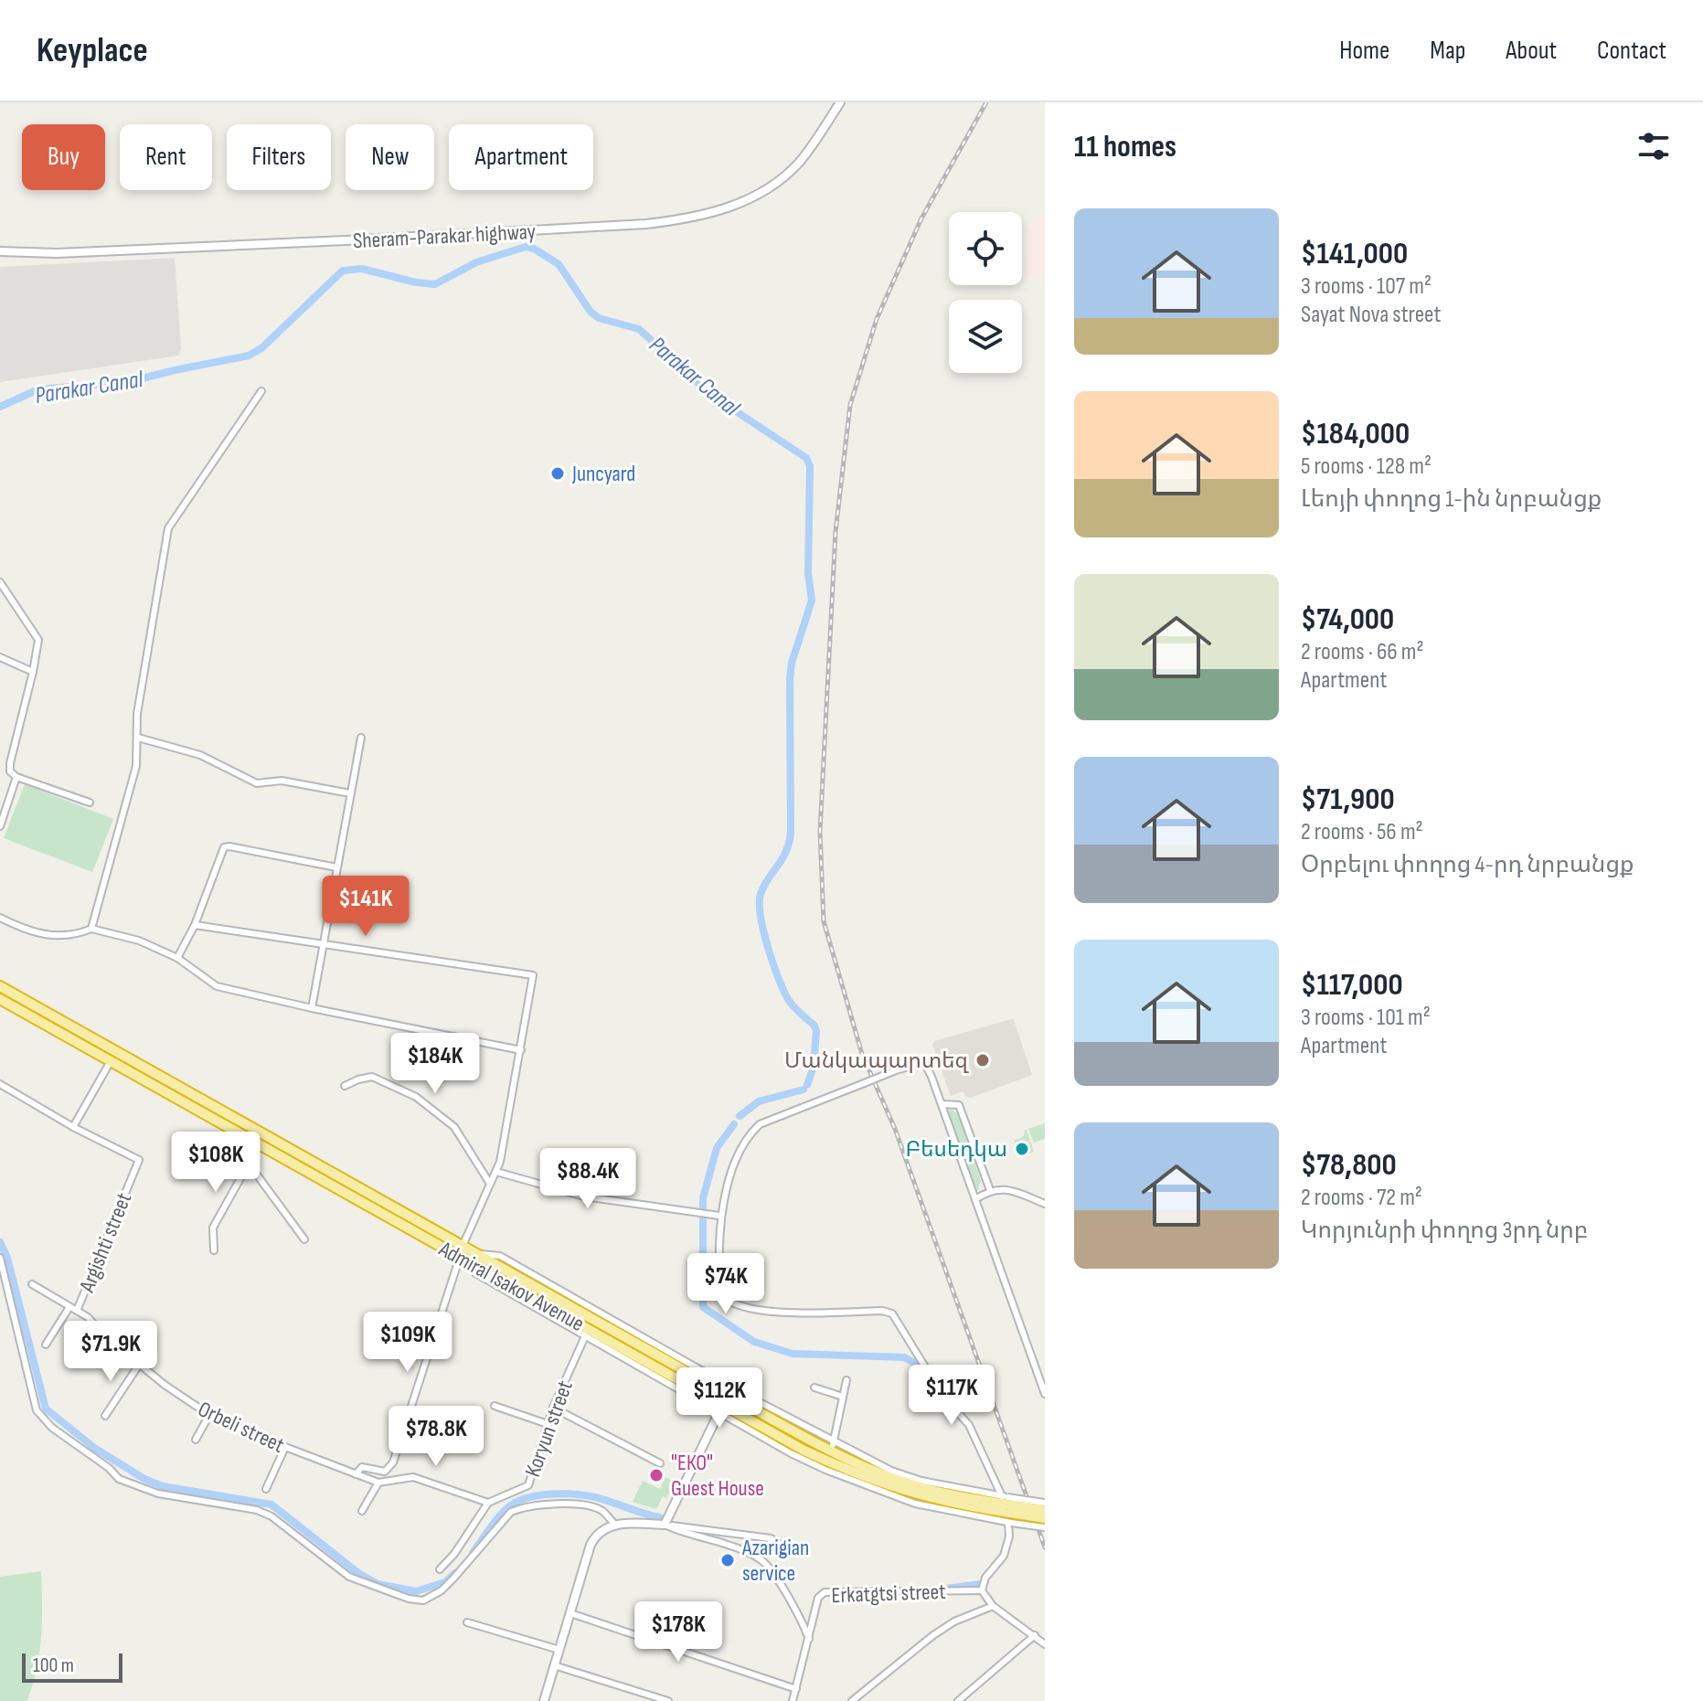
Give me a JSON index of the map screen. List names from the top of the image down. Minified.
{"streets":{"highway":["Admiral Isakov Avenue"],"street":["Sheram-Parakar highway","Argishti street","Orbeli street","Koryun street","Erkatgtsi street"]},"crossings":[["Argishti street","Orbeli street"]],"water":["Parakar Canal"],"places":["Juncyard","Մանկապարտեզ","Բեսեդկա","\"ЕКО\" Guest House","Azarigian service"],"scale_bar":"100 m","page":{"header":"Keyplace","nav":["Home","Map","About","Contact"],"heading":"11 homes","chip":["Buy","Rent","Filters","New","Apartment"],"list":[{"name":"$141,000","note":"3 rooms · 107 m² · Sayat Nova street"},{"name":"$184,000","note":"5 rooms · 128 m² · Լեոյի փողոց 1-ին նրբանցք"},{"name":"$74,000","note":"2 rooms · 66 m² · Apartment"},{"name":"$71,900","note":"2 rooms · 56 m² · Օրբելու փողոց 4-րդ նրբանցք"},{"name":"$117,000","note":"3 rooms · 101 m² · Apartment"},{"name":"$78,800","note":"2 rooms · 72 m² · Կորյունրի փողոց 3րդ նրբ"}],"price":["$141K","$184K","$108K","$88.4K","$74K","$109K","$71.9K","$117K","$112K","$78.8K","$178K"],"scale":"100 m"}}
